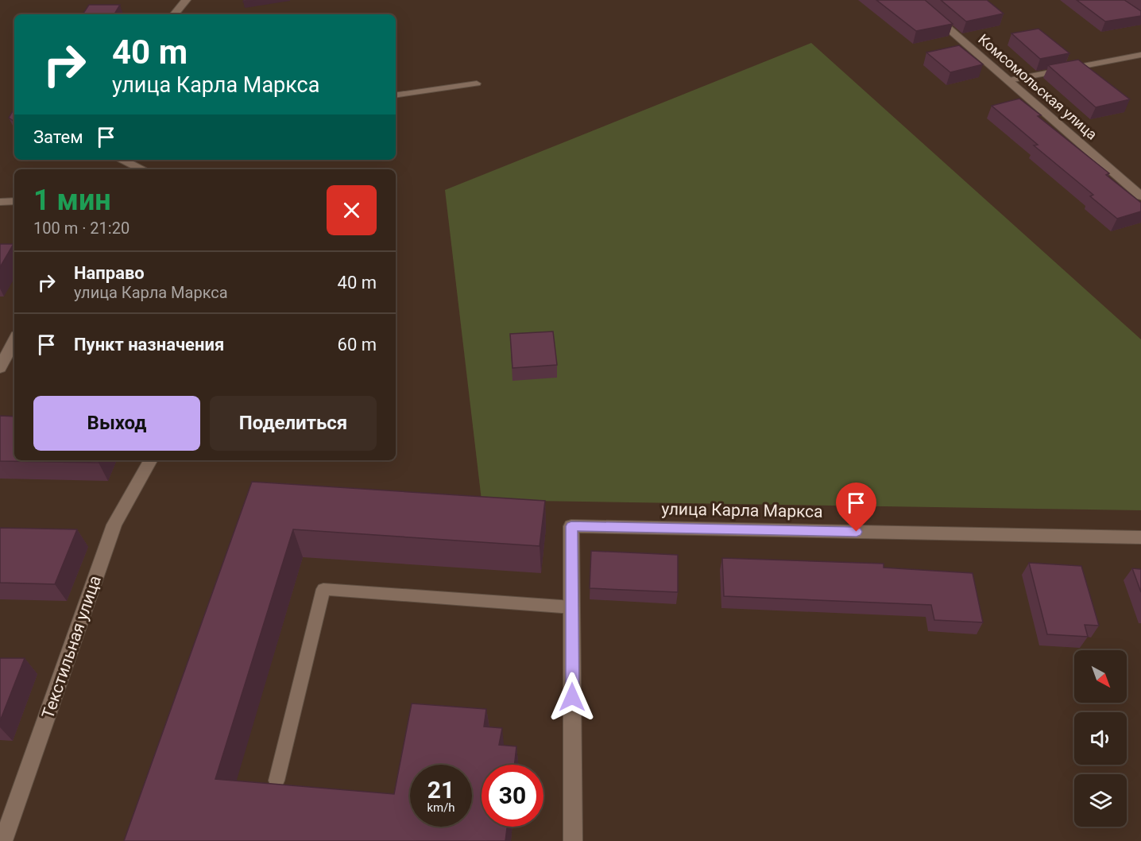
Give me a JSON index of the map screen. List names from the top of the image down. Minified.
{"streets":{"street":["Комсомольская улица","улица Карла Маркса","Текстильная улица"]},"north":"bottom right","page":{"turn":["40 m","улица Карла Маркса"],"then":"Затем","heading":["1 мин","100 m · 21:20"],"list":[{"name":"Направо","note":"улица Карла Маркса","value":"40 m"},{"name":"Пункт назначения","value":"60 m"}],"buttons":["Выход","Поделиться"],"speed":"21 km/h","limit":"30"}}
